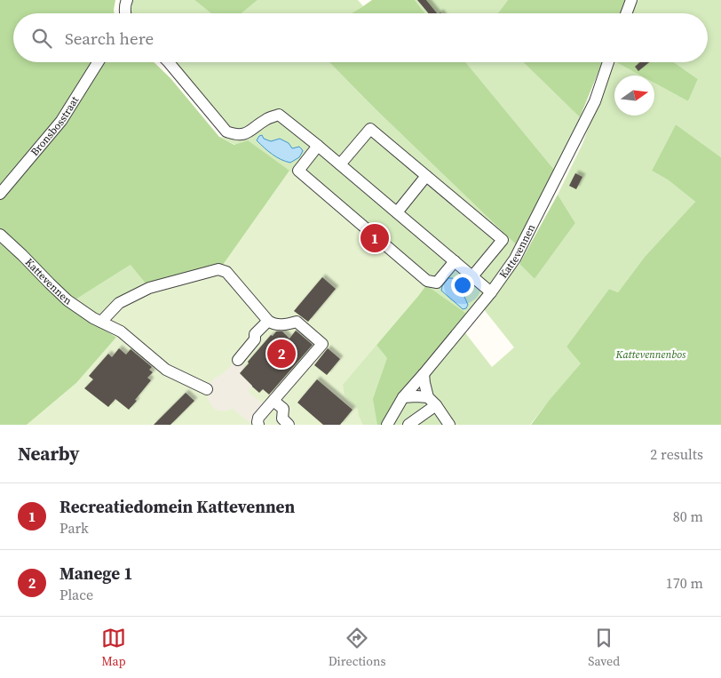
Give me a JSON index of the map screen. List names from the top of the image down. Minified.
{"streets":{"street":["Bronsbosstraat","Kattevennen"]},"parks":["Kattevennenbos"],"north":"right","page":{"search":"Search here","pins":["1","2"],"heading":["Nearby","2 results"],"list":[{"mark":"1","name":"Recreatiedomein Kattevennen","note":"Park","value":"80 m"},{"mark":"2","name":"Manege 1","note":"Place","value":"170 m"}],"nav":["Map","Directions","Saved"]}}
